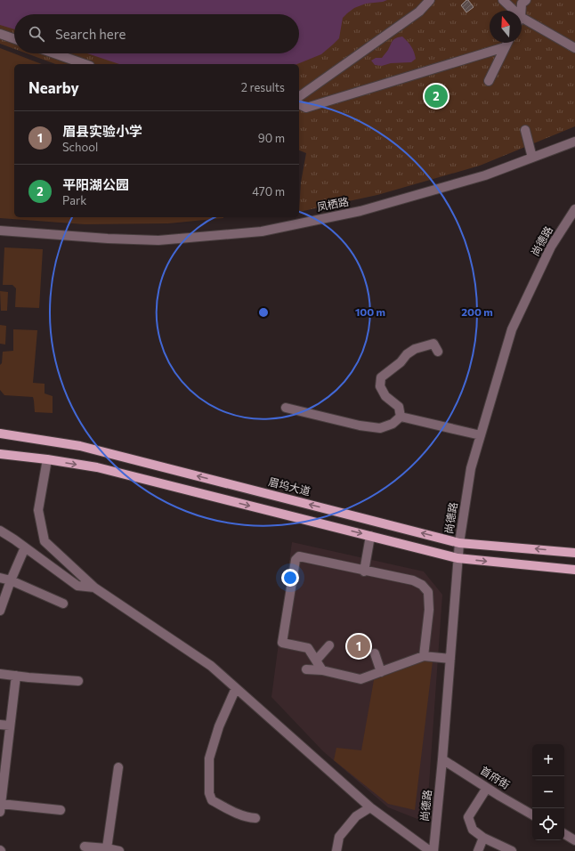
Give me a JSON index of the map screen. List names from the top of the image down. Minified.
{"streets":{"main road":["眉坞大道"],"street":["凤栖路","尚德路","首府街"]},"crossings":[["尚德路","眉坞大道"],["尚德路","首府街"]],"north":"top","page":{"search":"Search here","heading":["Nearby","2 results"],"pins":["2","1"],"list":[{"mark":"1","name":"眉县实验小学","note":"School","value":"90 m"},{"mark":"2","name":"平阳湖公园","note":"Park","value":"470 m"}],"map_buttons":["+","−"]},"rings":["100 m","200 m"]}
